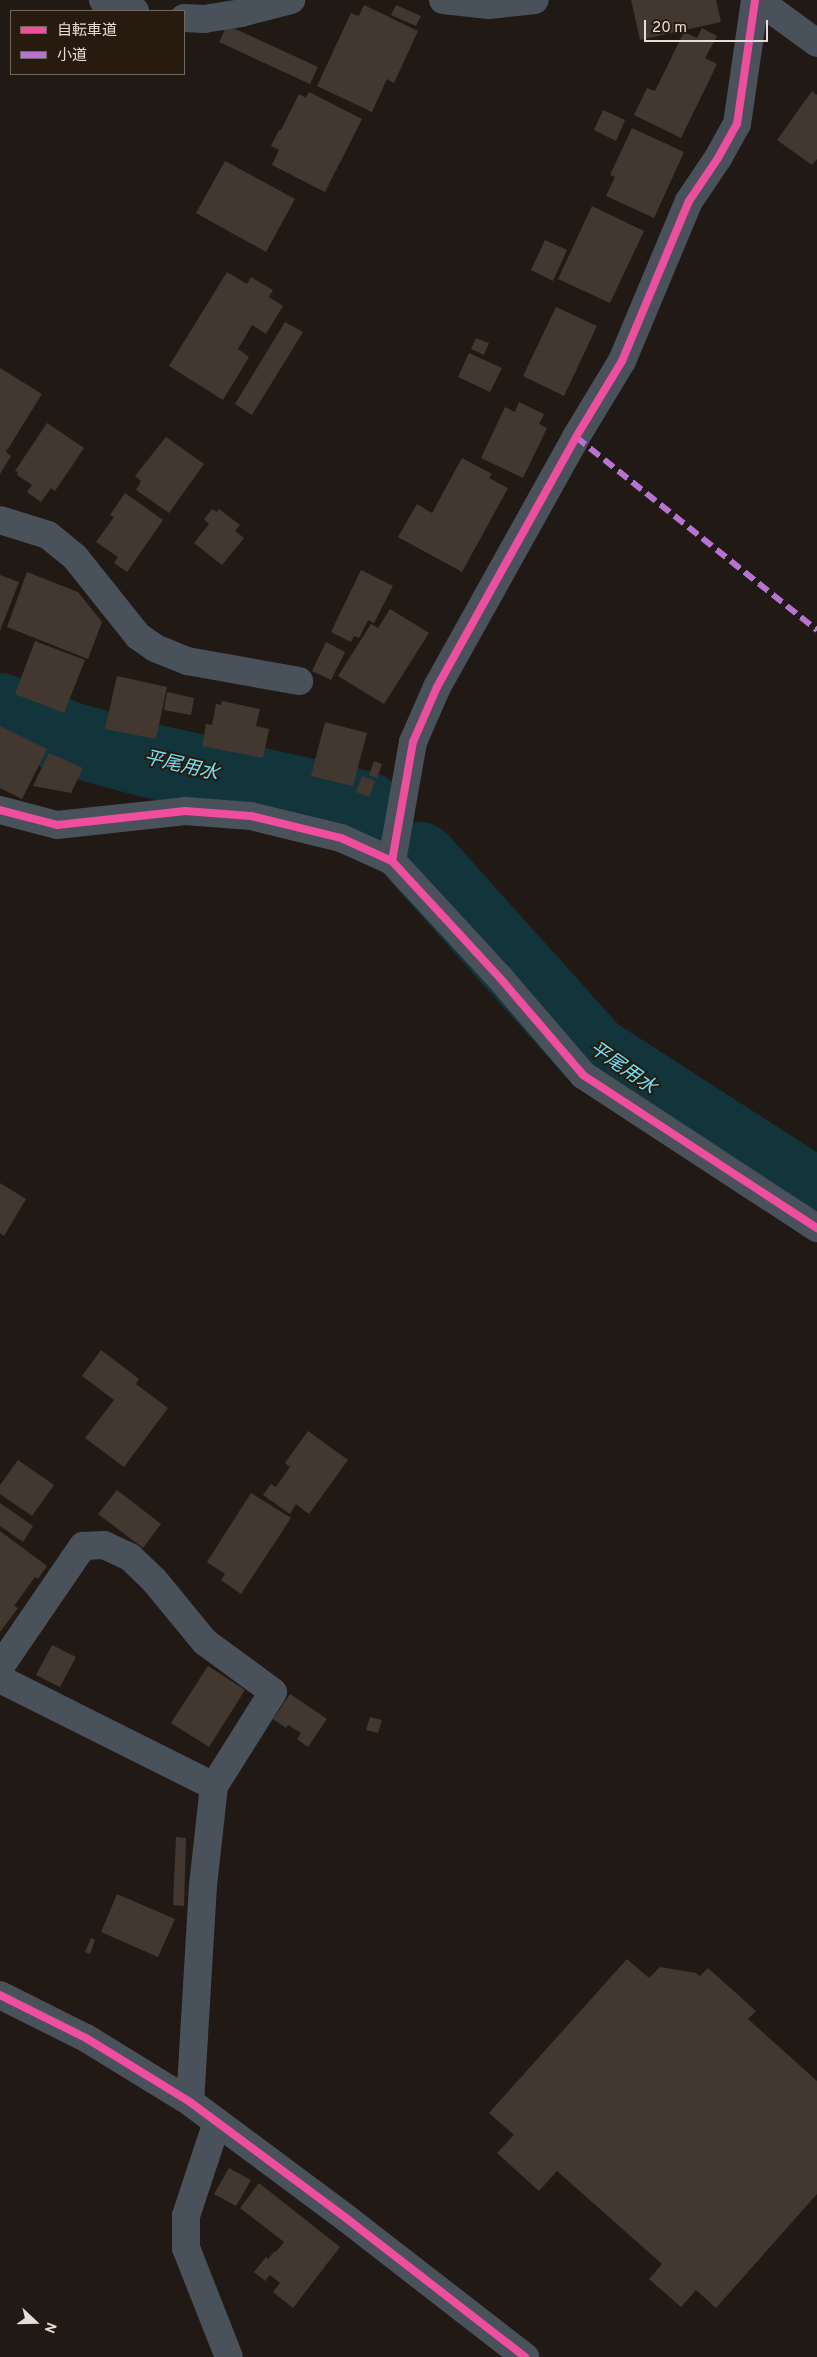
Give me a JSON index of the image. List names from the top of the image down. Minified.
{"water":["平尾用水"],"legend":["自転車道","小道"],"scale_bar":"20 m","north":"right"}
